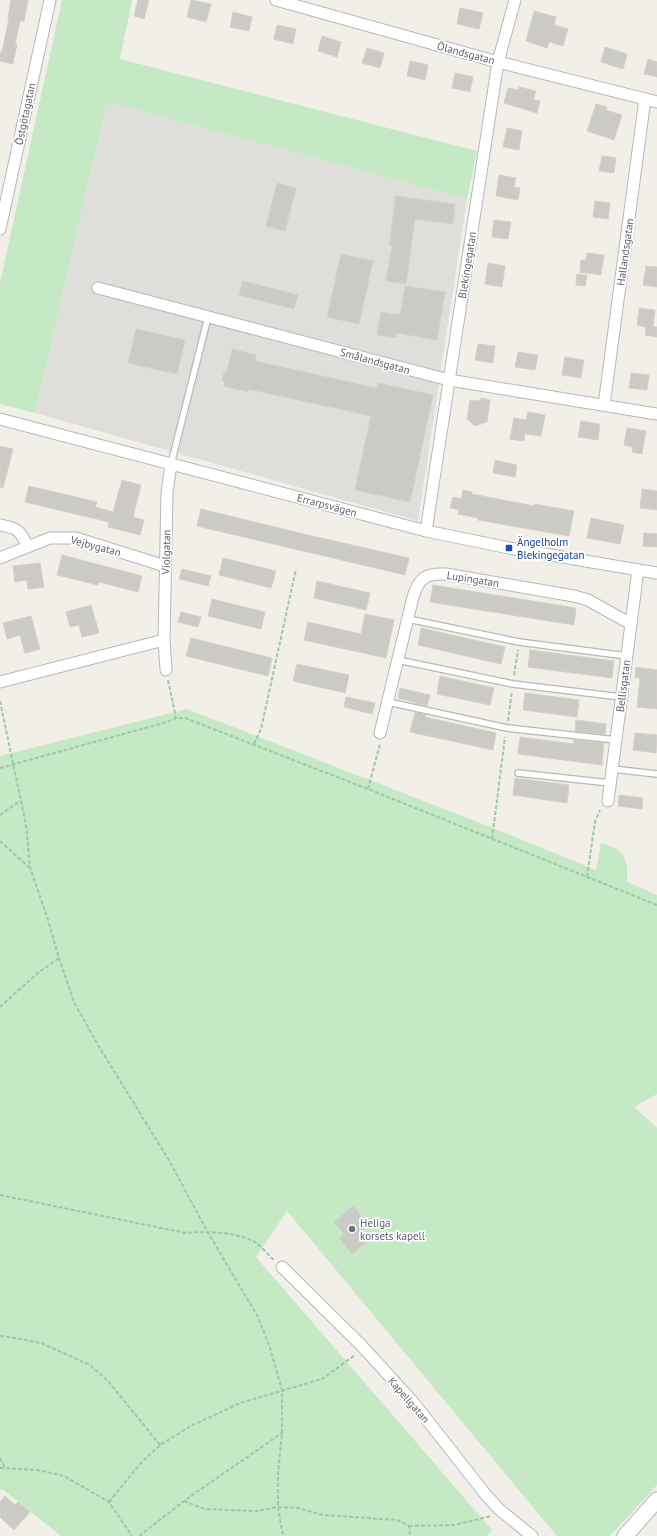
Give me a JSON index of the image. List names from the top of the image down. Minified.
{"streets":{"street":["Ölandsgatan","Östgötagatan","Hallandsgatan","Blekingegatan","Smålandsgatan","Errarpsvägen","Vejbygatan","Violgatan","Lupingatan","Bellisgatan","Kapellgatan"]},"crossings":[["Ölandsgatan","Hallandsgatan"],["Ölandsgatan","Blekingegatan"],["Hallandsgatan","Smålandsgatan"],["Blekingegatan","Smålandsgatan"],["Blekingegatan","Errarpsvägen"],["Errarpsvägen","Violgatan"],["Errarpsvägen","Bellisgatan"],["Vejbygatan","Violgatan"],["Lupingatan","Bellisgatan"]],"places":{"transit":["Ängelholm Blekingegatan"],"other":["Heliga korsets kapell"]}}
